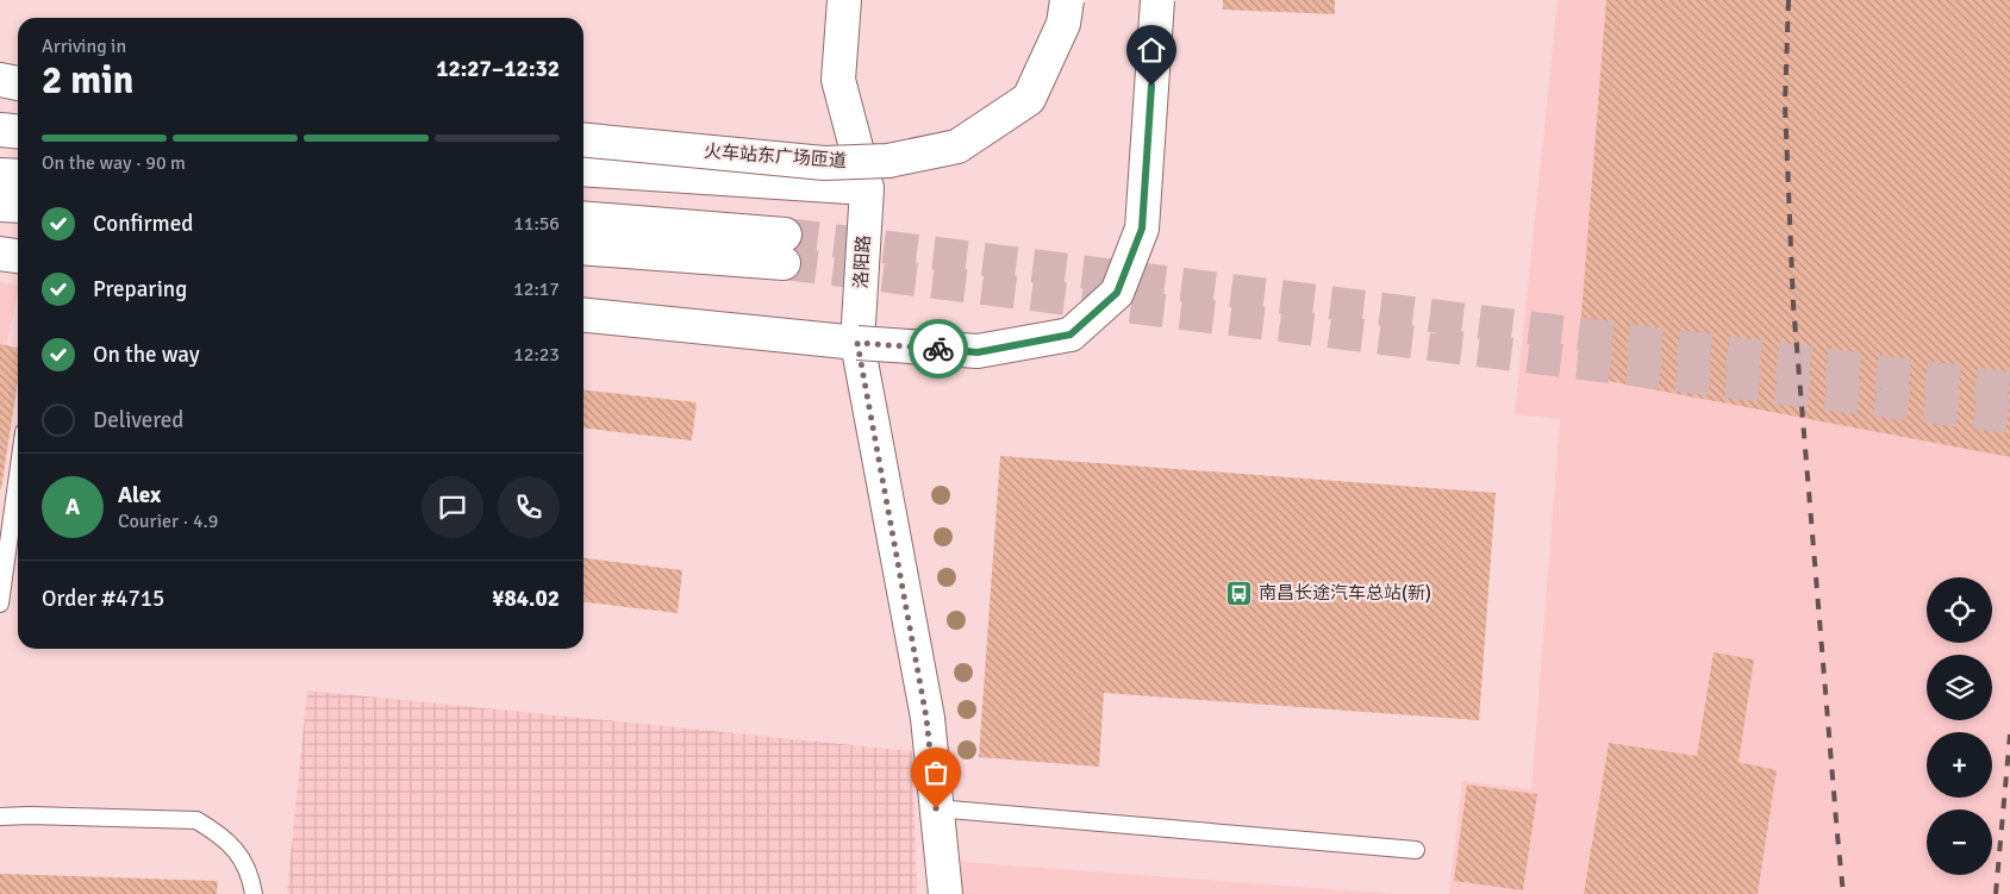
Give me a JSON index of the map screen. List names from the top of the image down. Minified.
{"streets":{"main road":["火车站东广场匝道","洛阳路"]},"places":{"bus stop":["南昌长途汽车总站(新)"]},"page":{"heading":["2 min","Arriving in","12:27–12:32"],"panel":["Alex","Courier · 4.9","Order #4715","¥84.02"],"bar":"On the way · 90 m","list":[["Confirmed","11:56"],["Preparing","12:17"],["On the way","12:23"],"Delivered"],"round":"A","map_buttons":["+","−"]}}
